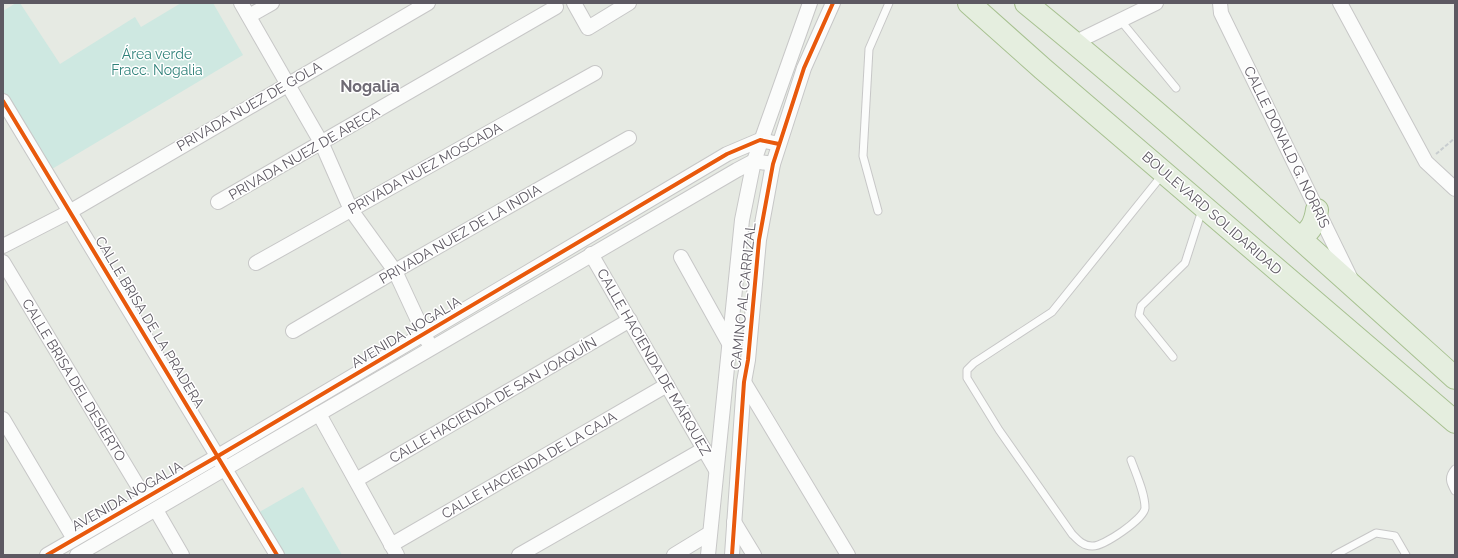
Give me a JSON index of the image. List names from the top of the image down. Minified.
{"streets":{"highway":["BOULEVARD SOLIDARIDAD"],"street":["PRIVADA NUEZ DE GOLA","CALLE DONALD G. NORRIS","PRIVADA NUEZ DE ARECA","PRIVADA NUEZ MOSCADA","PRIVADA NUEZ DE LA INDIA","CAMINO AL CARRIZAL","CALLE BRISA DE LA PRADERA","AVENIDA NOGALIA","CALLE HACIENDA DE MÁRQUEZ","CALLE BRISA DEL DESIERTO","CALLE HACIENDA DE SAN JOAQUÍN","CALLE HACIENDA DE LA CAJA"]},"crossings":[["PRIVADA NUEZ DE GOLA","CALLE BRISA DE LA PRADERA"],["CAMINO AL CARRIZAL","AVENIDA NOGALIA"],["CAMINO AL CARRIZAL","CALLE HACIENDA DE MÁRQUEZ"],["CALLE BRISA DE LA PRADERA","AVENIDA NOGALIA"],["AVENIDA NOGALIA","CALLE HACIENDA DE MÁRQUEZ"],["AVENIDA NOGALIA","CALLE BRISA DEL DESIERTO"],["CALLE HACIENDA DE MÁRQUEZ","CALLE HACIENDA DE SAN JOAQUÍN"],["CALLE HACIENDA DE MÁRQUEZ","CALLE HACIENDA DE LA CAJA"]],"districts":["Nogalia"],"parks":["Área verde Fracc. Nogalia"]}
